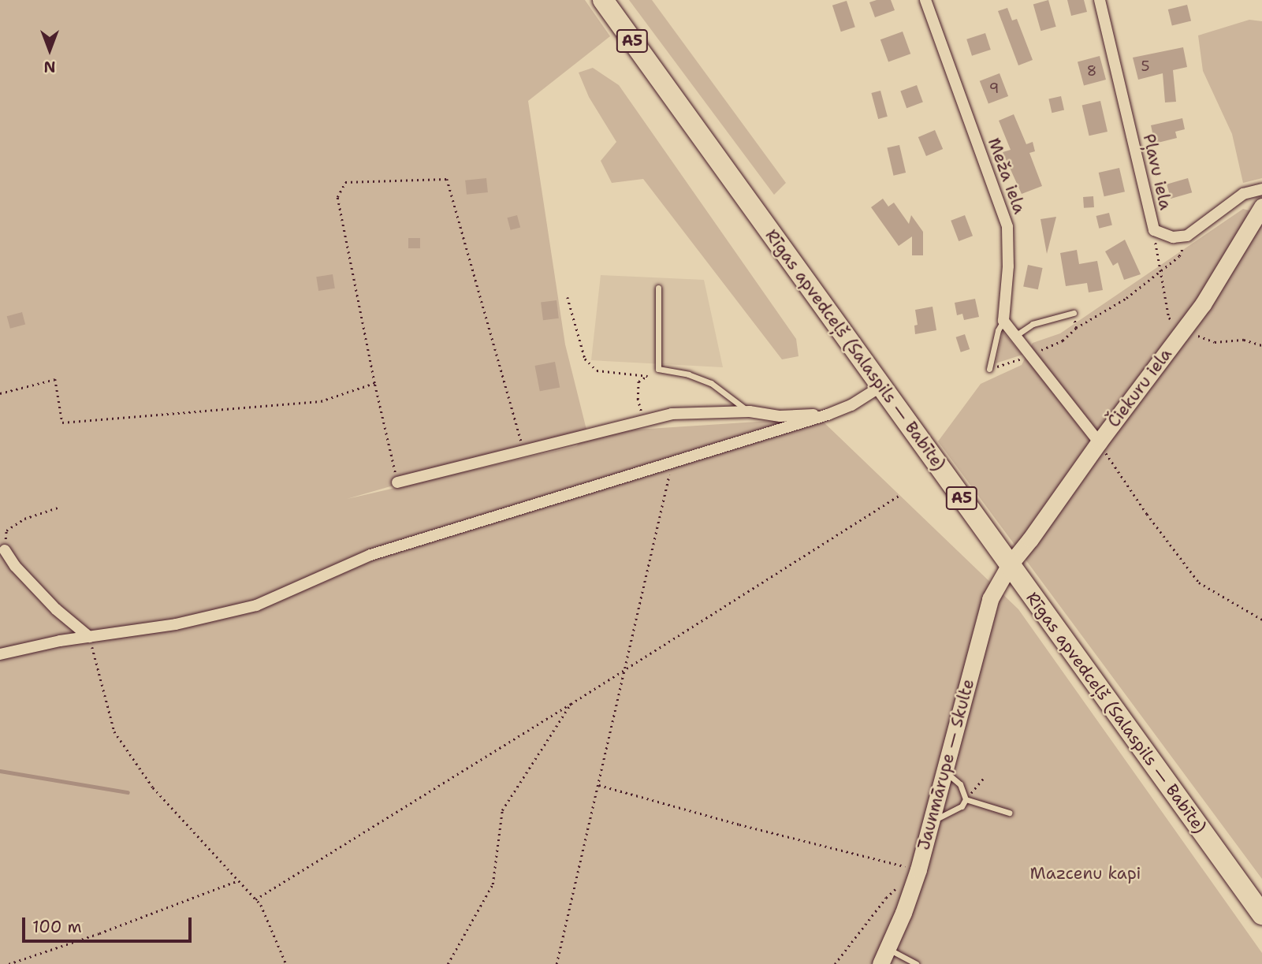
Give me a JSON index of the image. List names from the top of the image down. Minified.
{"streets":{"highway":["A5","Rīgas apvedceļš (Salaspils — Babīte)"],"main road":["Čiekuru iela","Jaunmārupe — Skulte"],"street":["Pļavu iela","Meža iela"]},"crossings":[["Rīgas apvedceļš (Salaspils — Babīte)","Čiekuru iela"],["Rīgas apvedceļš (Salaspils — Babīte)","Jaunmārupe — Skulte"],["Čiekuru iela","Jaunmārupe — Skulte"]],"parks":["Mazcenu kapi"],"house_numbers":["5","8","9"],"scale_bar":"100 m","north":"bottom"}
